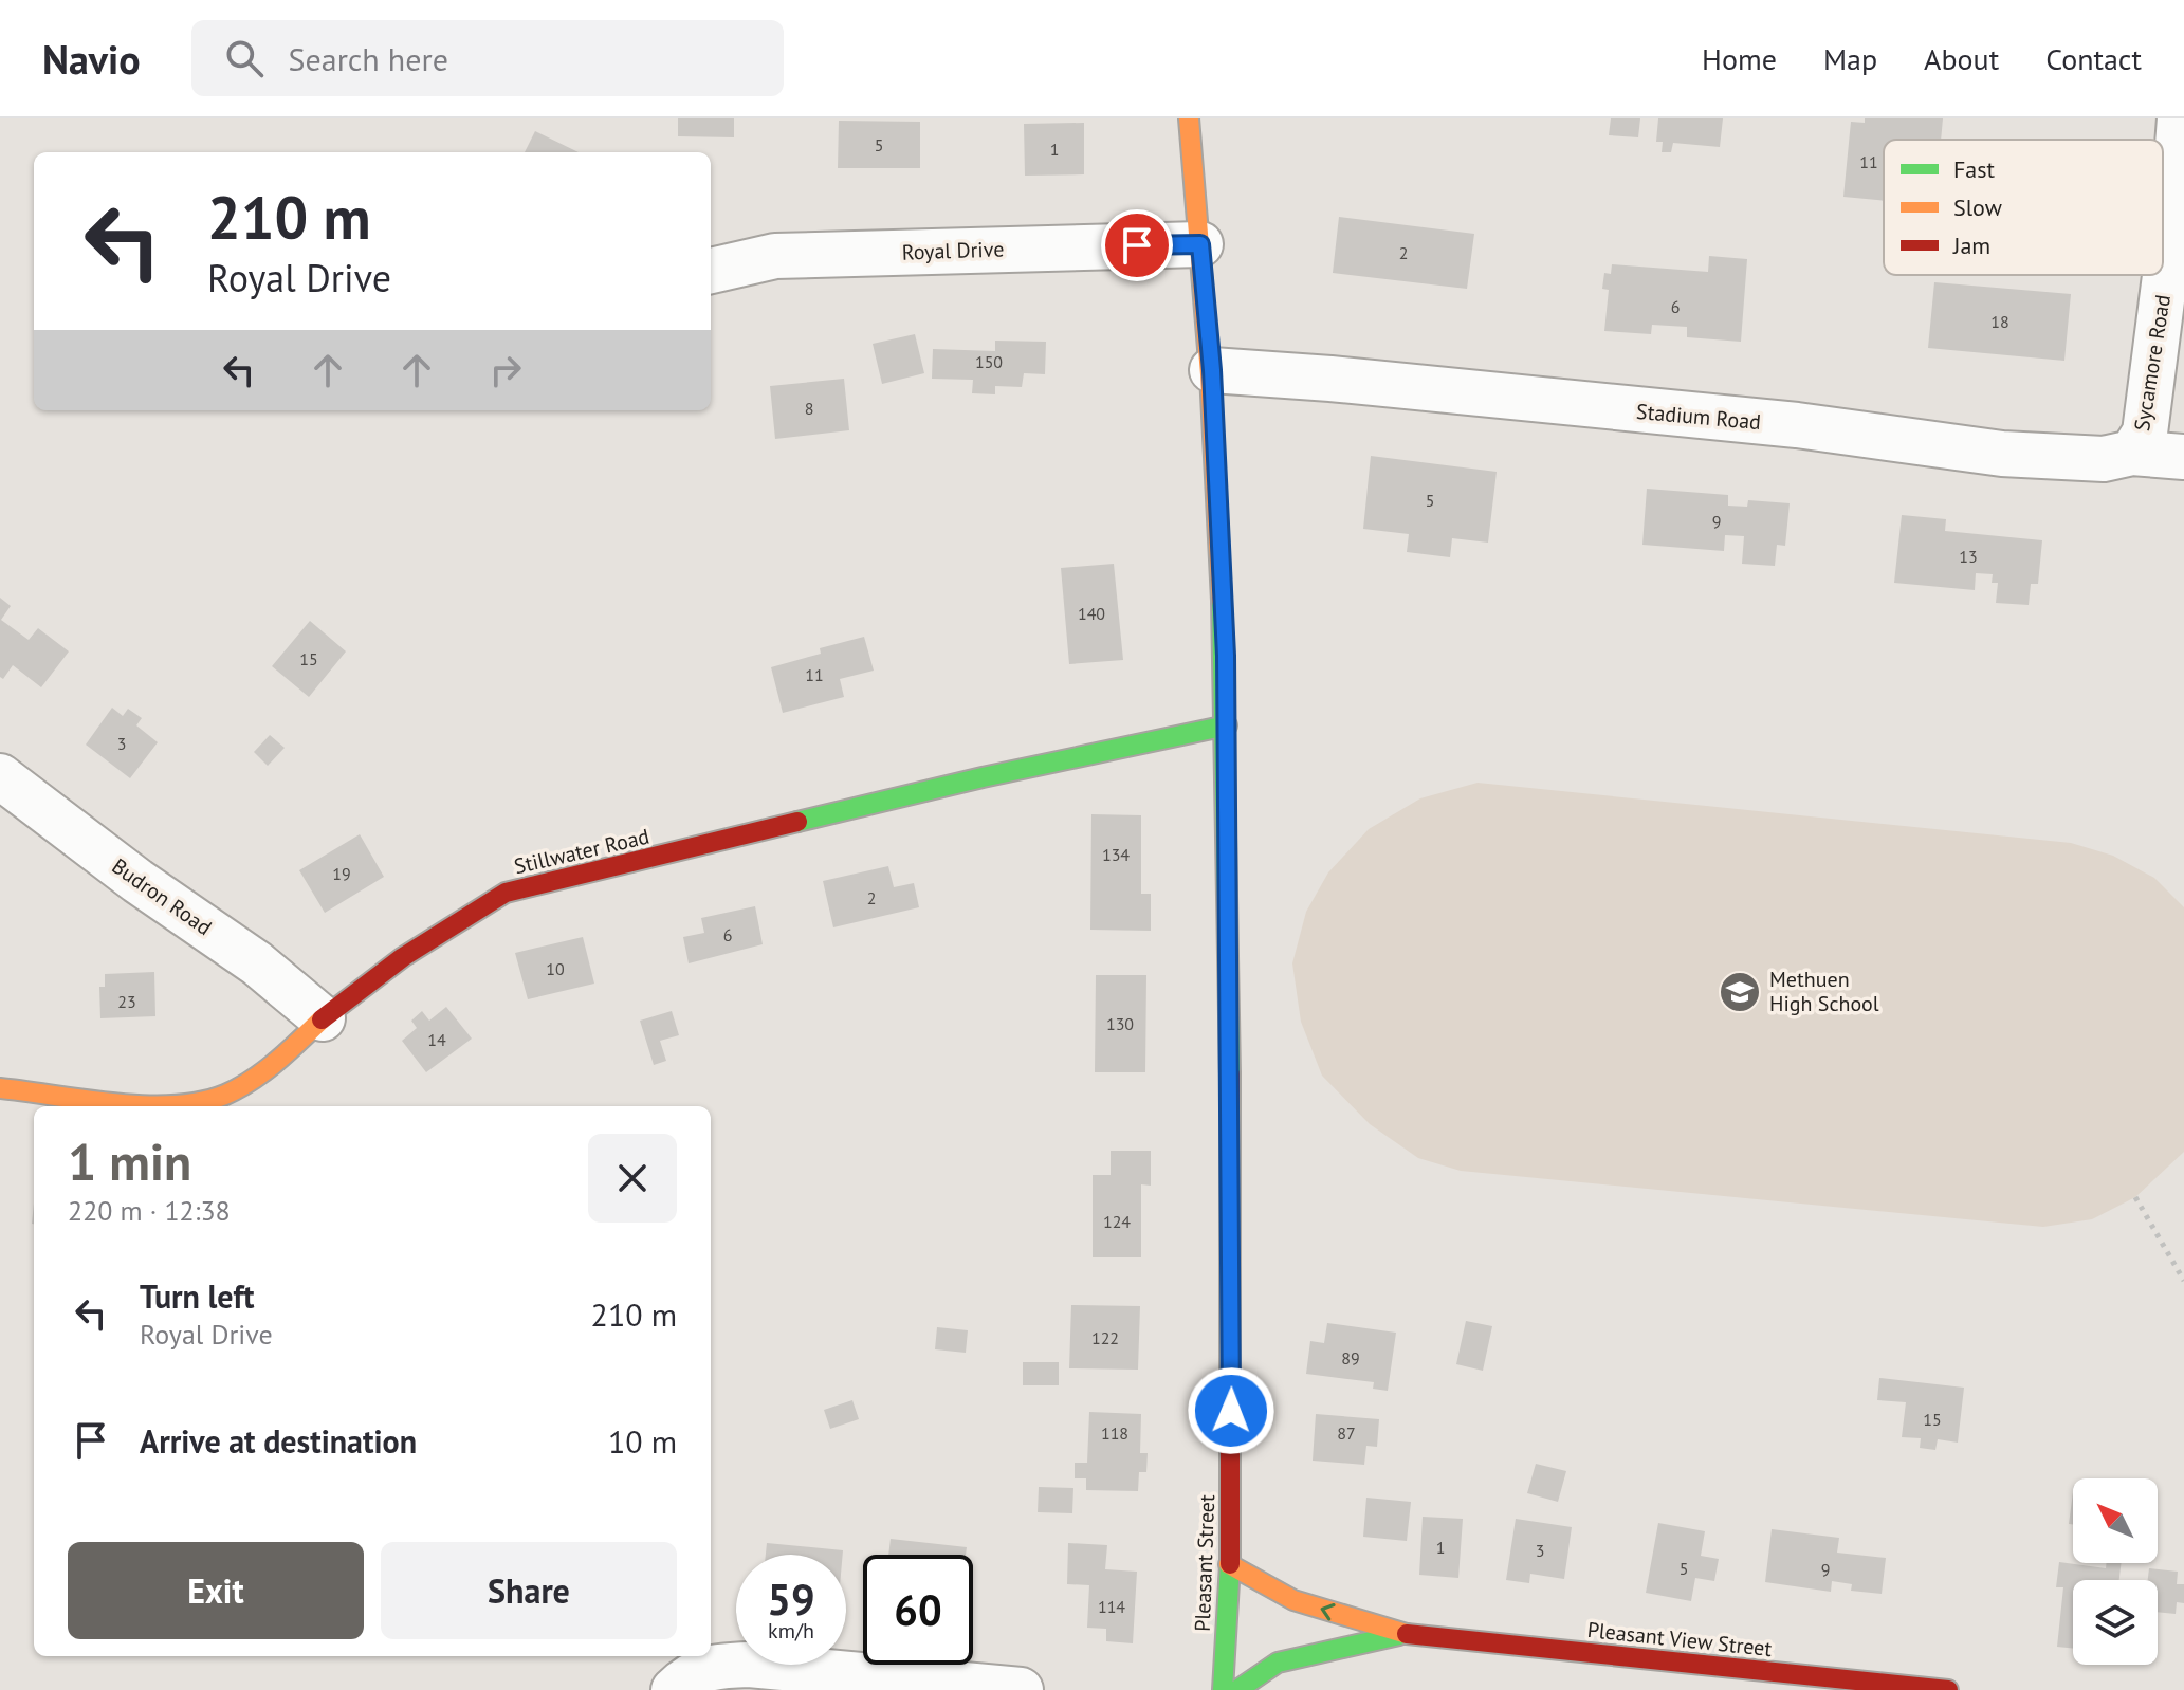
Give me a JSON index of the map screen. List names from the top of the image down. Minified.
{"streets":{"main road":["Stillwater Road","Pleasant Street","Pleasant View Street"],"street":["Royal Drive","Sycamore Road","Stadium Road","Budron Road"]},"crossings":[["Royal Drive","Pleasant Street"],["Sycamore Road","Stadium Road"],["Stadium Road","Pleasant Street"],["Stillwater Road","Budron Road"],["Stillwater Road","Pleasant Street"]],"places":{"school or university":["Methuen High School"]},"house_numbers":["5","1","11","2","6","18","150","8","5","9","13","140","15","11","3","134","19","2","6","10","23","130","14","124","122","89","15","118","87","1","3","5","9","114"],"legend":["Fast","Slow","Jam"],"north":"top left","page":{"header":"Navio","search":"Search here","nav":["Home","Map","About","Contact"],"turn":["210 m","Royal Drive"],"heading":["1 min","220 m · 12:38"],"list":[{"name":"Turn left","note":"Royal Drive","value":"210 m"},{"name":"Arrive at destination","value":"10 m"}],"buttons":["Exit","Share"],"speed":"59 km/h","limit":"60"}}
